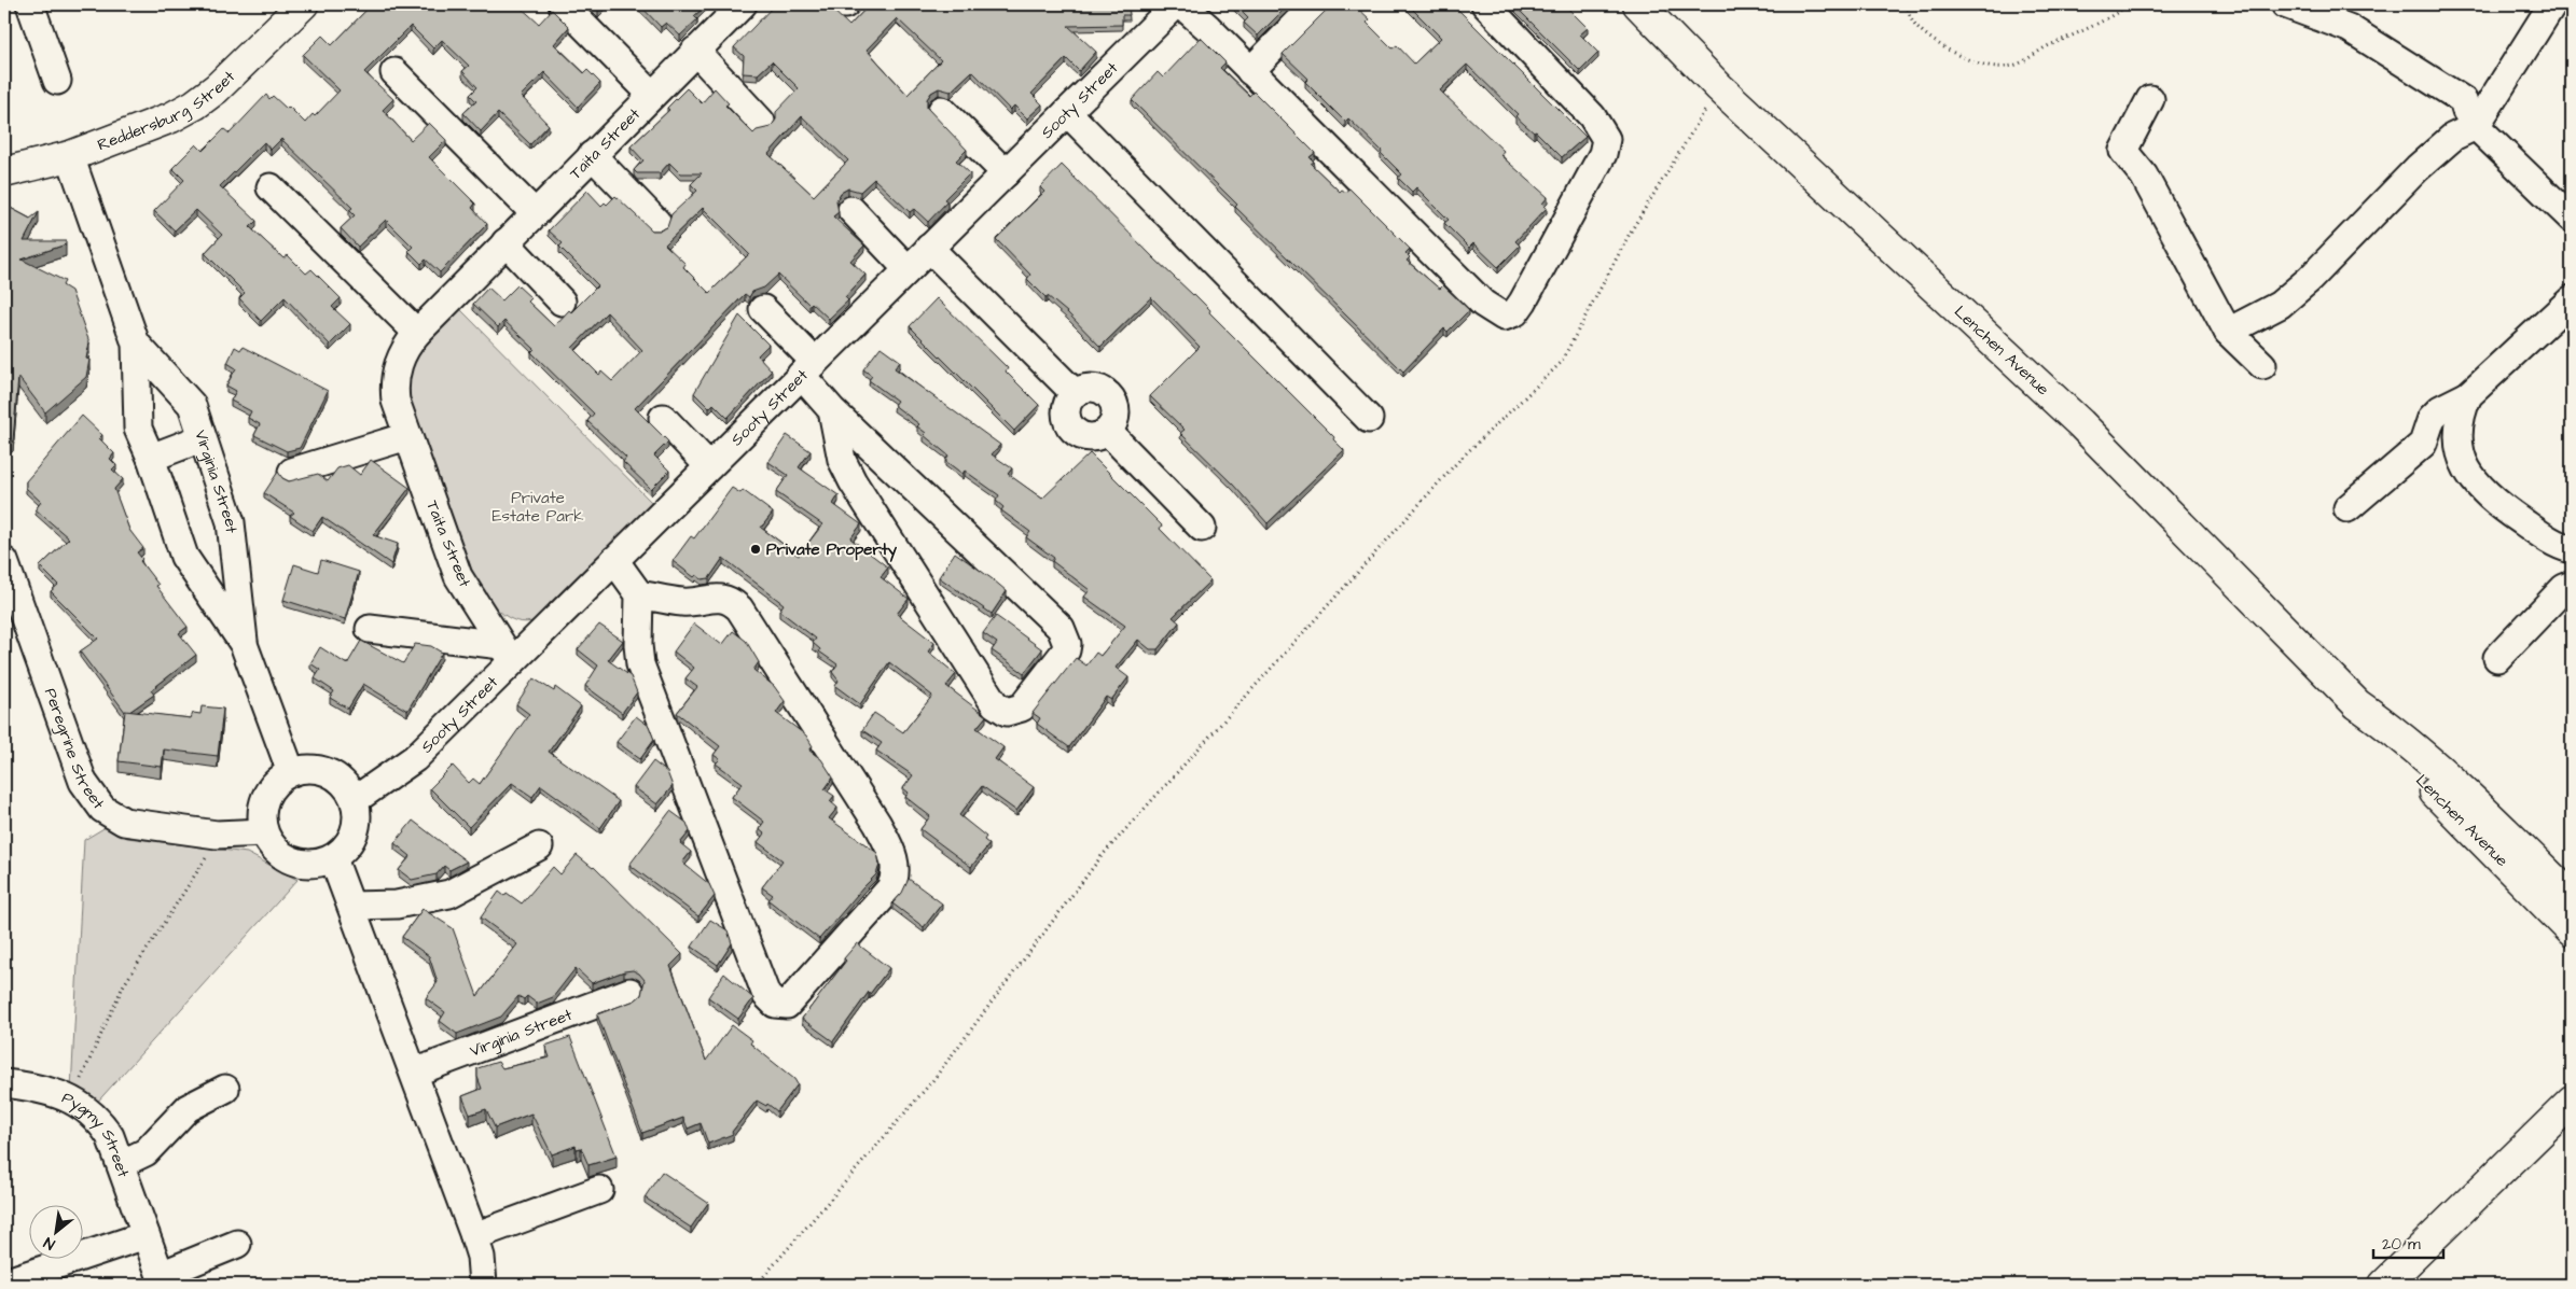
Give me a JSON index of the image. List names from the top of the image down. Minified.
{"streets":{"main road":["Reddersburg Street","Lenchen Avenue"],"street":["Sooty Street","Taita Street","Virginia Street","Peregrine Street","Pygmy Street"]},"crossings":[["Sooty Street","Taita Street"],["Sooty Street","Virginia Street"],["Sooty Street","Peregrine Street"],["Reddersburg Street","Virginia Street"],["Virginia Street","Peregrine Street"]],"parks":["Private Estate Park"],"places":["Private Property"],"scale_bar":"20 m","north":"bottom left"}
